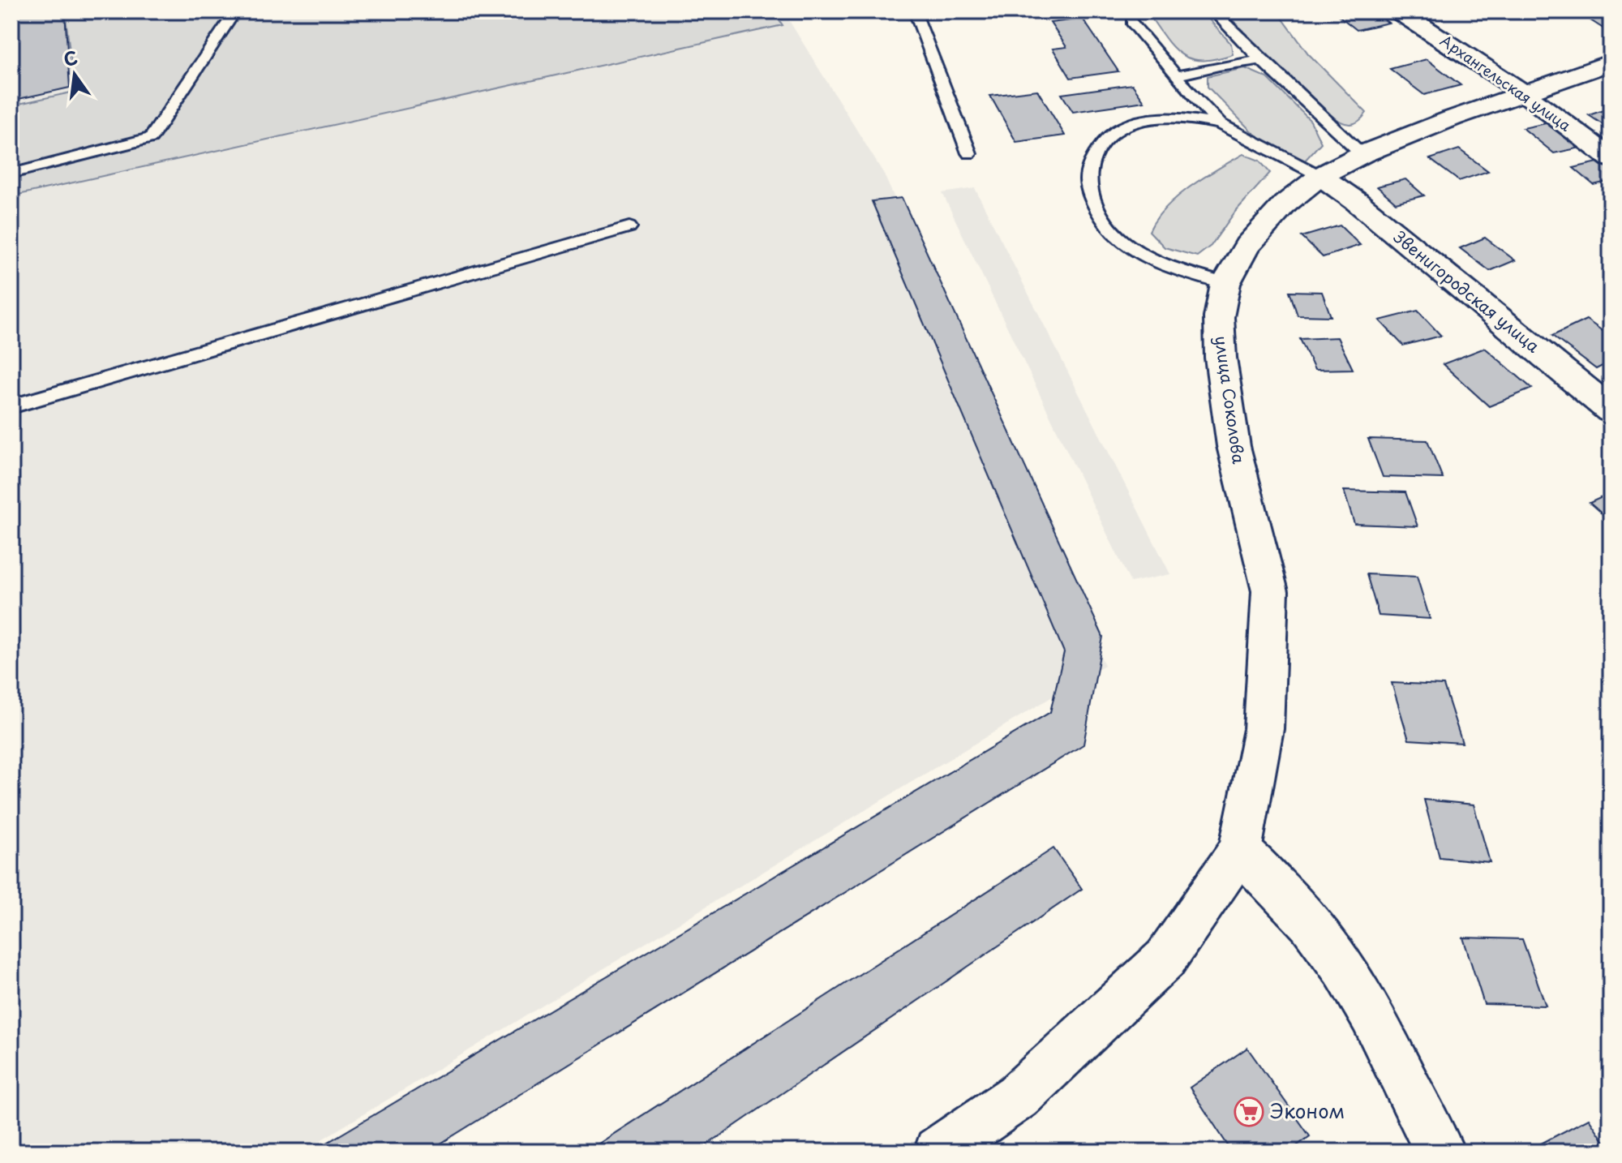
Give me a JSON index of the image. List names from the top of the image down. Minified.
{"streets":{"main road":["Архангельская улица","Звенигородская улица","улица Соколова"]},"crossings":[["Архангельская улица","улица Соколова"],["Звенигородская улица","улица Соколова"]],"places":{"supermarket":["Эконом"]},"north":"top"}
